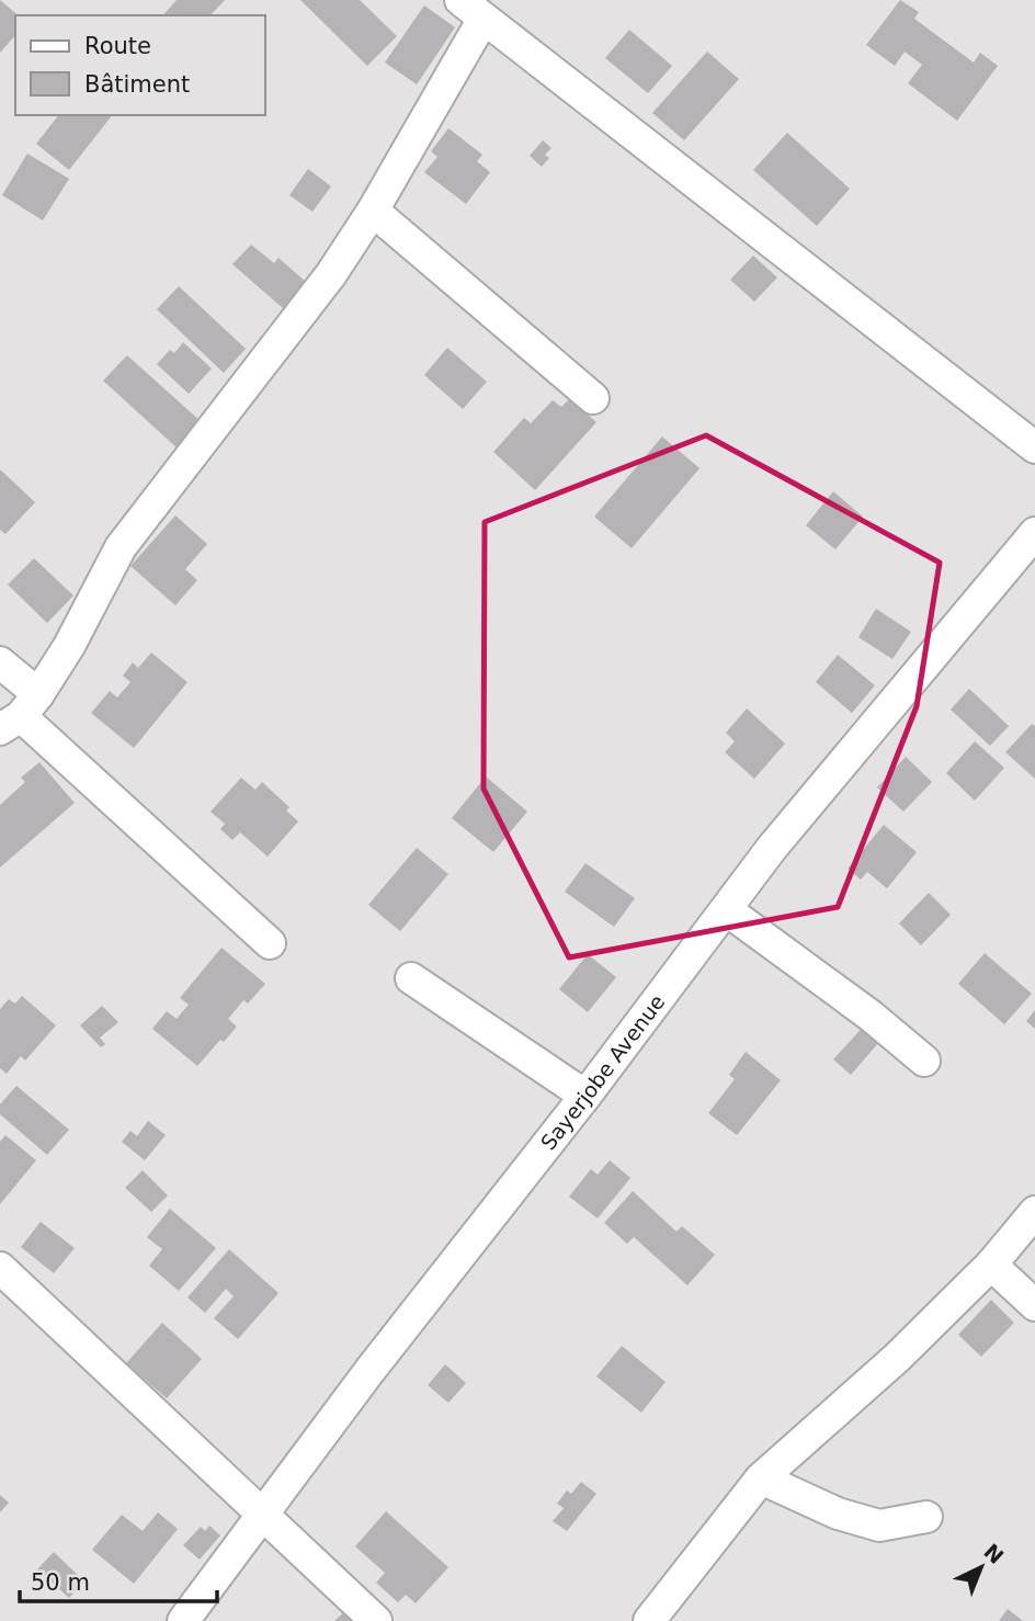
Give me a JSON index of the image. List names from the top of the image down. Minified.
{"streets":{"street":["Sayerjobe Avenue"]},"legend":["Route","Bâtiment"],"scale_bar":"50 m","north":"top right"}
